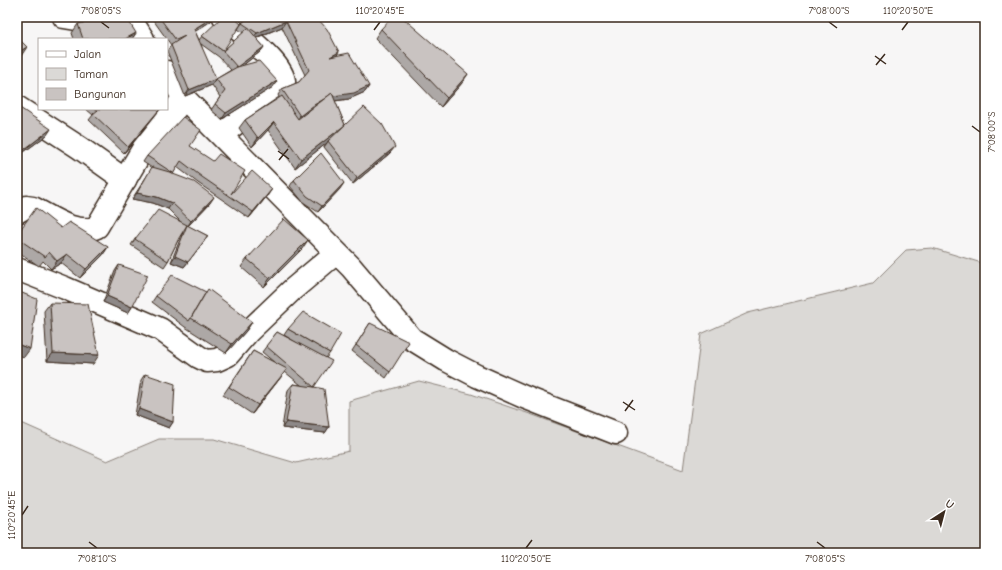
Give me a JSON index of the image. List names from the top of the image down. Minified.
{"legend":["Jalan","Taman","Bangunan"],"north":"top right","coordinates":["7°08'05\"S","110°20'45\"E","7°08'00\"S","110°20'50\"E","7°08'10\"S"]}
